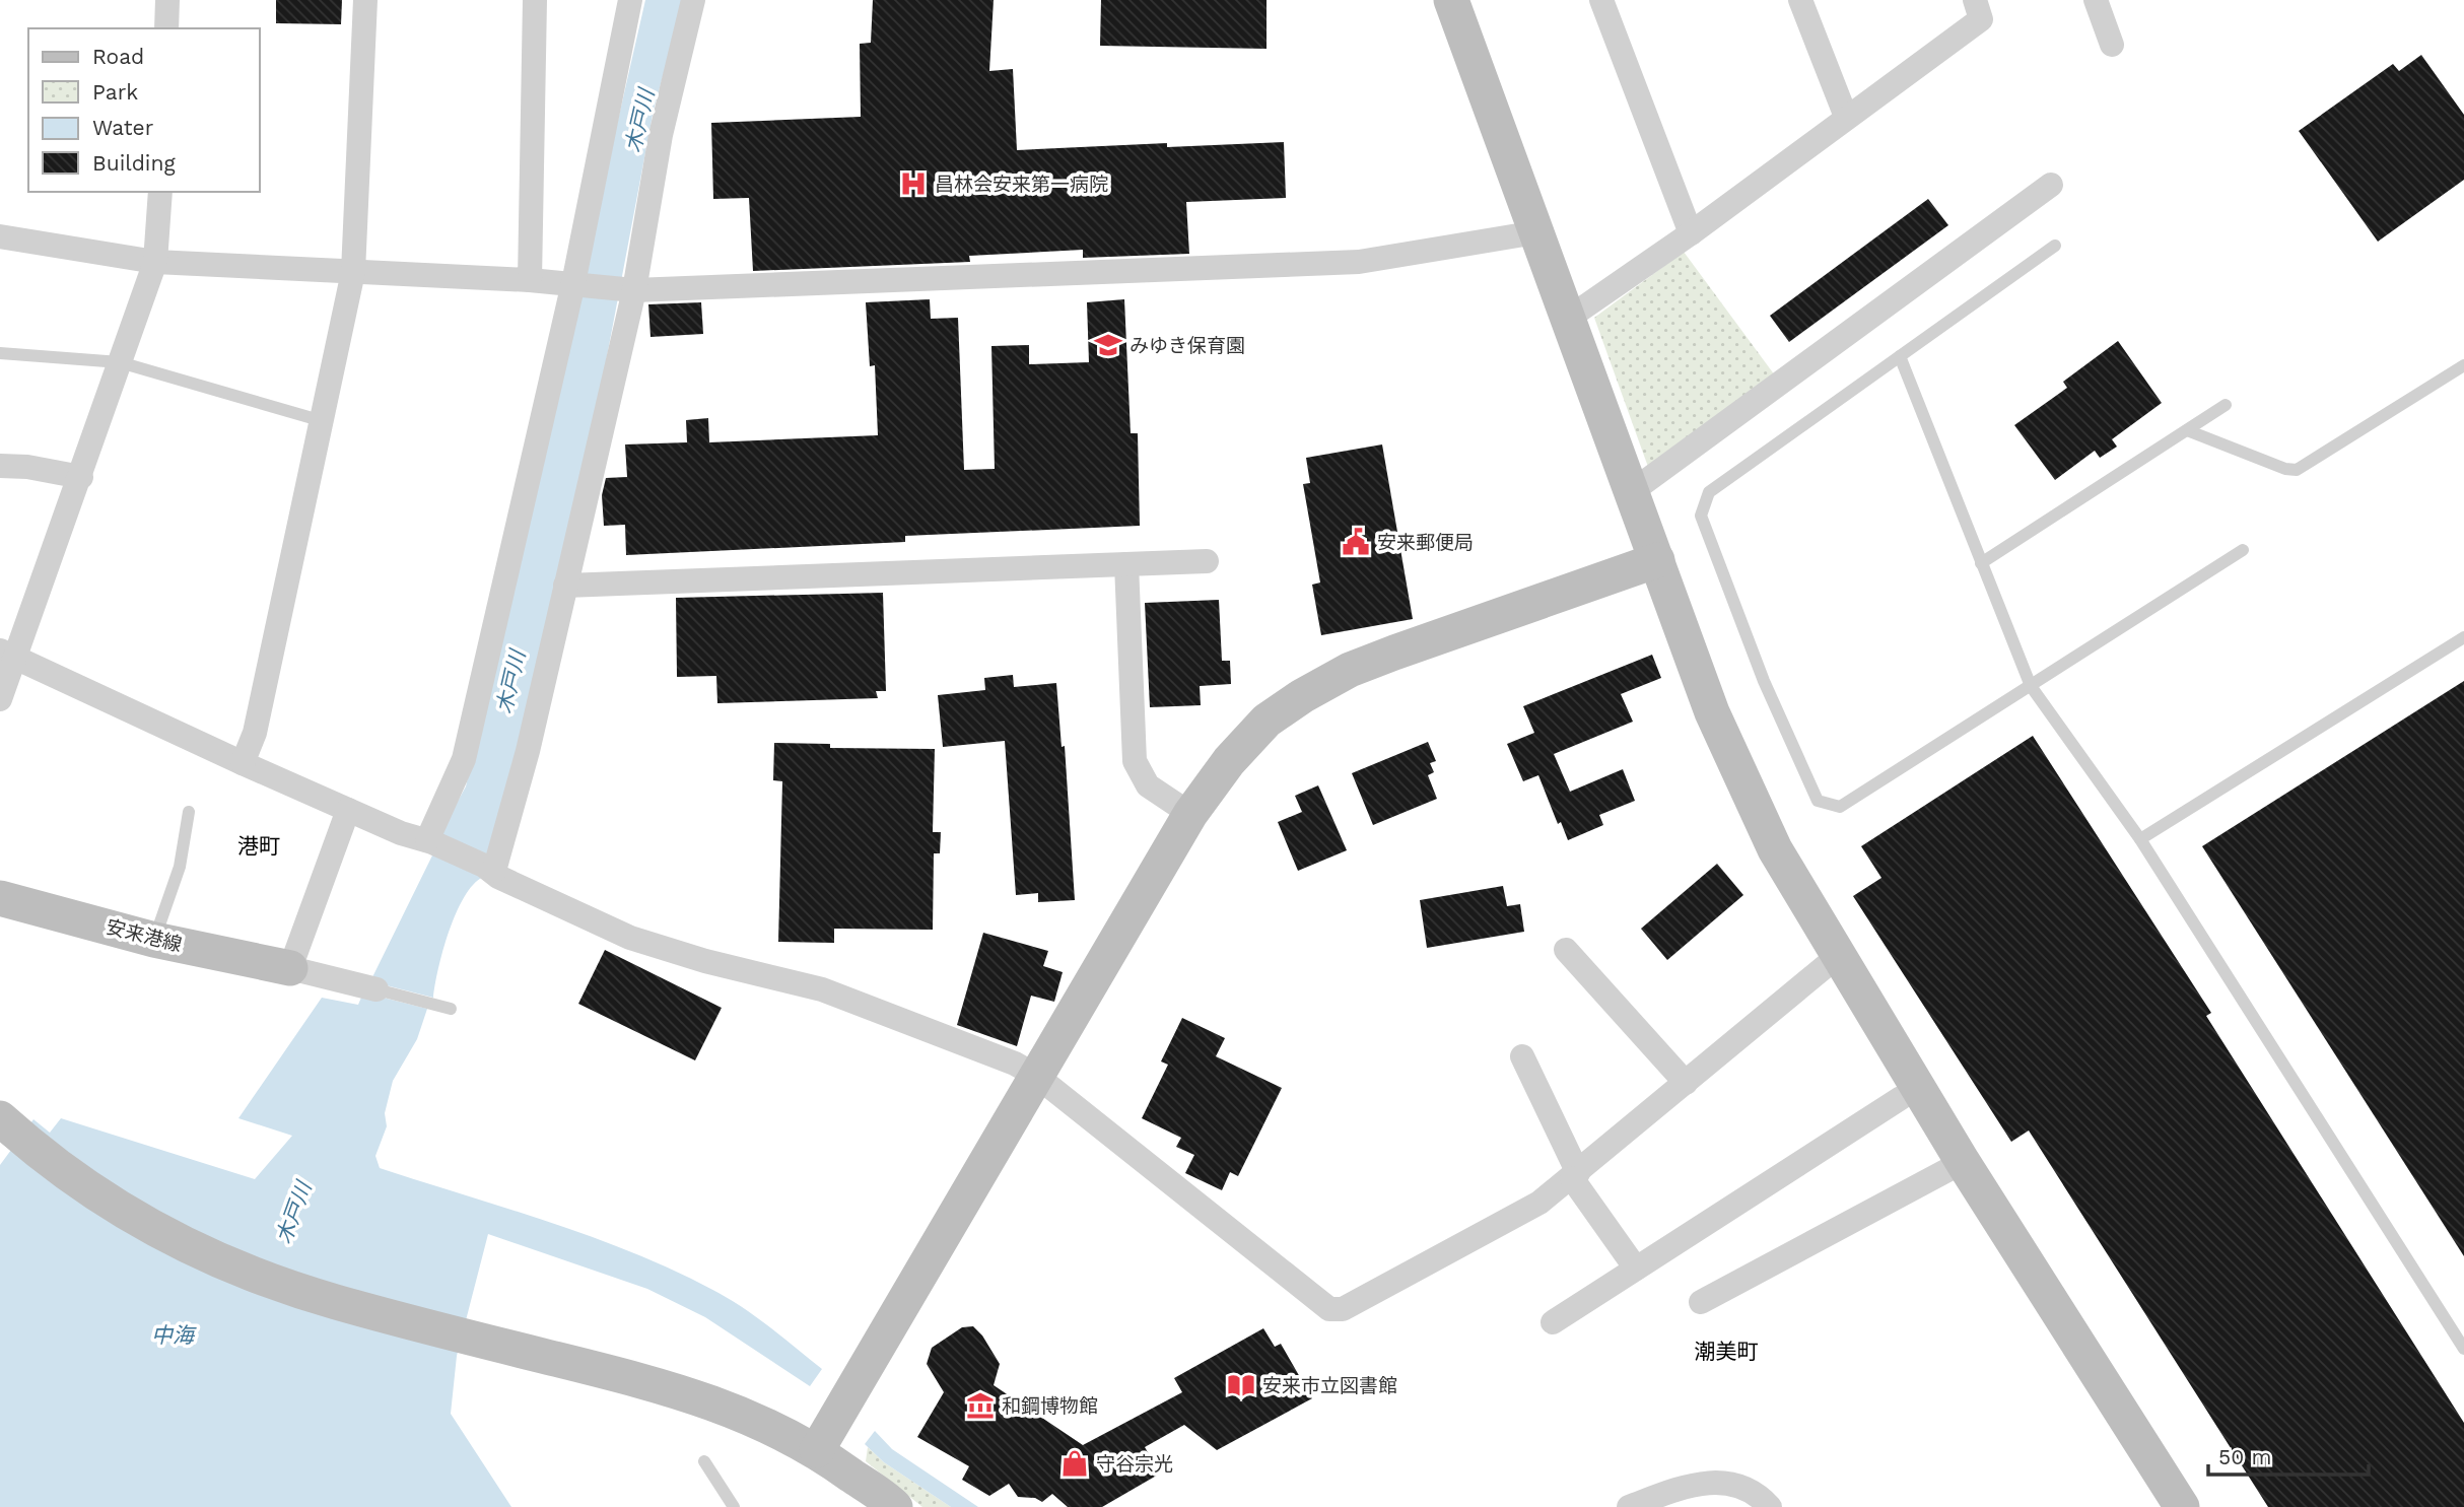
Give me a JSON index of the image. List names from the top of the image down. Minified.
{"streets":{"street":["安来港線"]},"districts":["港町","潮美町"],"water":["木戸川","中海"],"places":{"hospital":["昌林会安来第一病院"],"school or university":["みゆき保育園"],"public building":["安来郵便局"],"library":["安来市立図書館"],"museum":["和鋼博物館"],"shop":["守谷宗光"]},"legend":["Road","Park","Water","Building"],"scale_bar":"50 m"}
